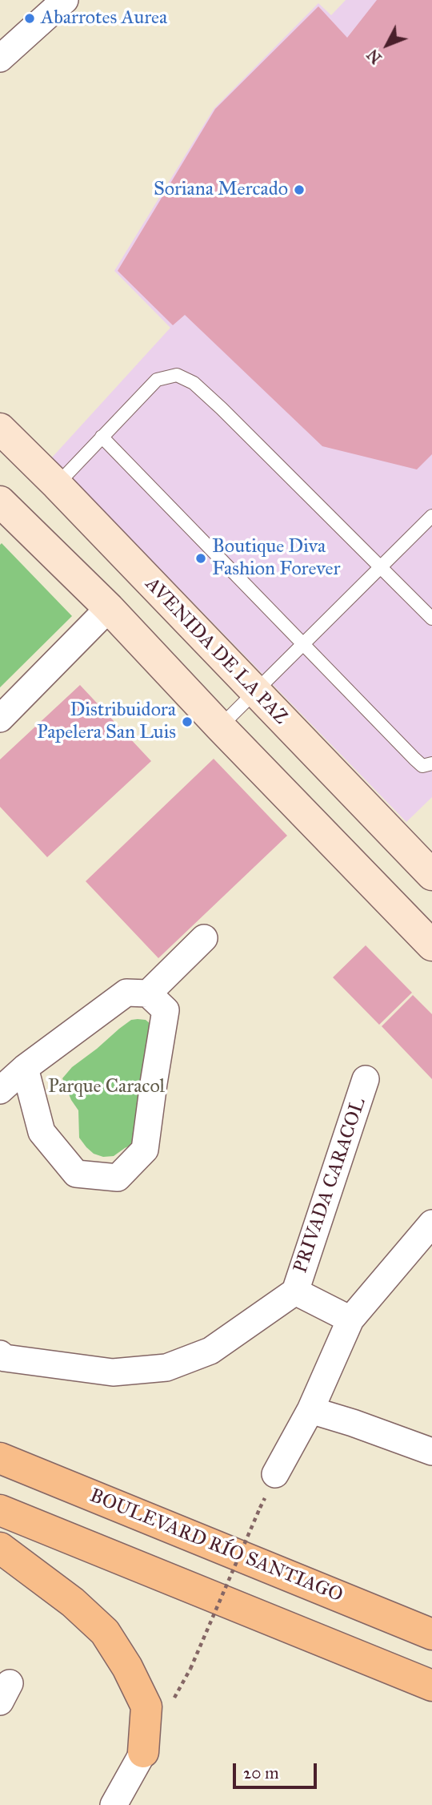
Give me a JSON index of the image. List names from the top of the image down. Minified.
{"streets":{"main road":["BOULEVARD RÍO SANTIAGO"],"street":["AVENIDA DE LA PAZ","PRIVADA CARACOL"]},"parks":["Parque Caracol"],"places":["Abarrotes Aurea","Soriana Mercado","Boutique Diva Fashion Forever","Distribuidora Papelera San Luis"],"scale_bar":"20 m","north":"bottom left"}
